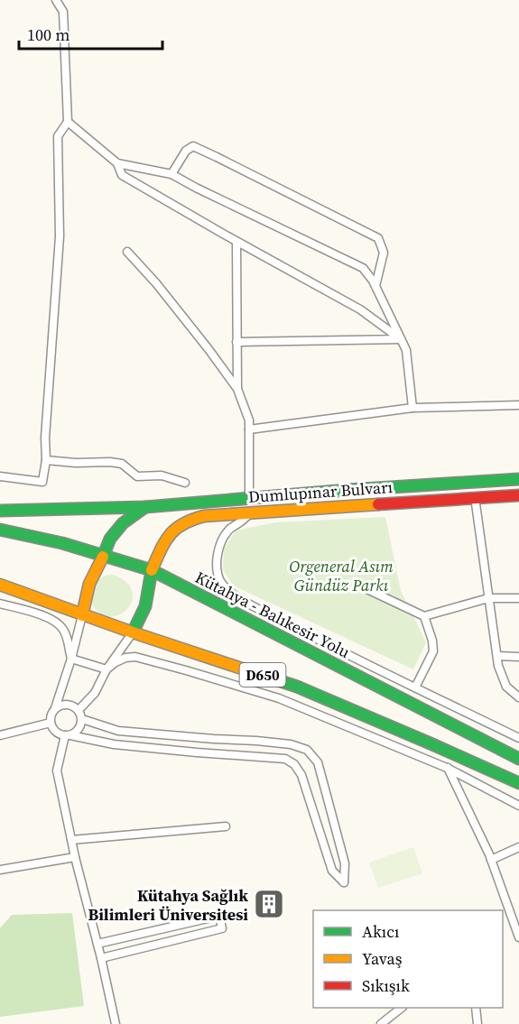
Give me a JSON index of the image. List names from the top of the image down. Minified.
{"streets":{"main road":["Dumlupınar Bulvarı","Kütahya - Balıkesir Yolu","D650"]},"crossings":[["Dumlupınar Bulvarı","Kütahya - Balıkesir Yolu"],["Dumlupınar Bulvarı","D650"]],"parks":["Orgeneral Asım Gündüz Parkı"],"places":{"building":["Kütahya Sağlık Bilimleri Üniversitesi"]},"legend":["Akıcı","Yavaş","Sıkışık"],"scale_bar":"100 m"}
